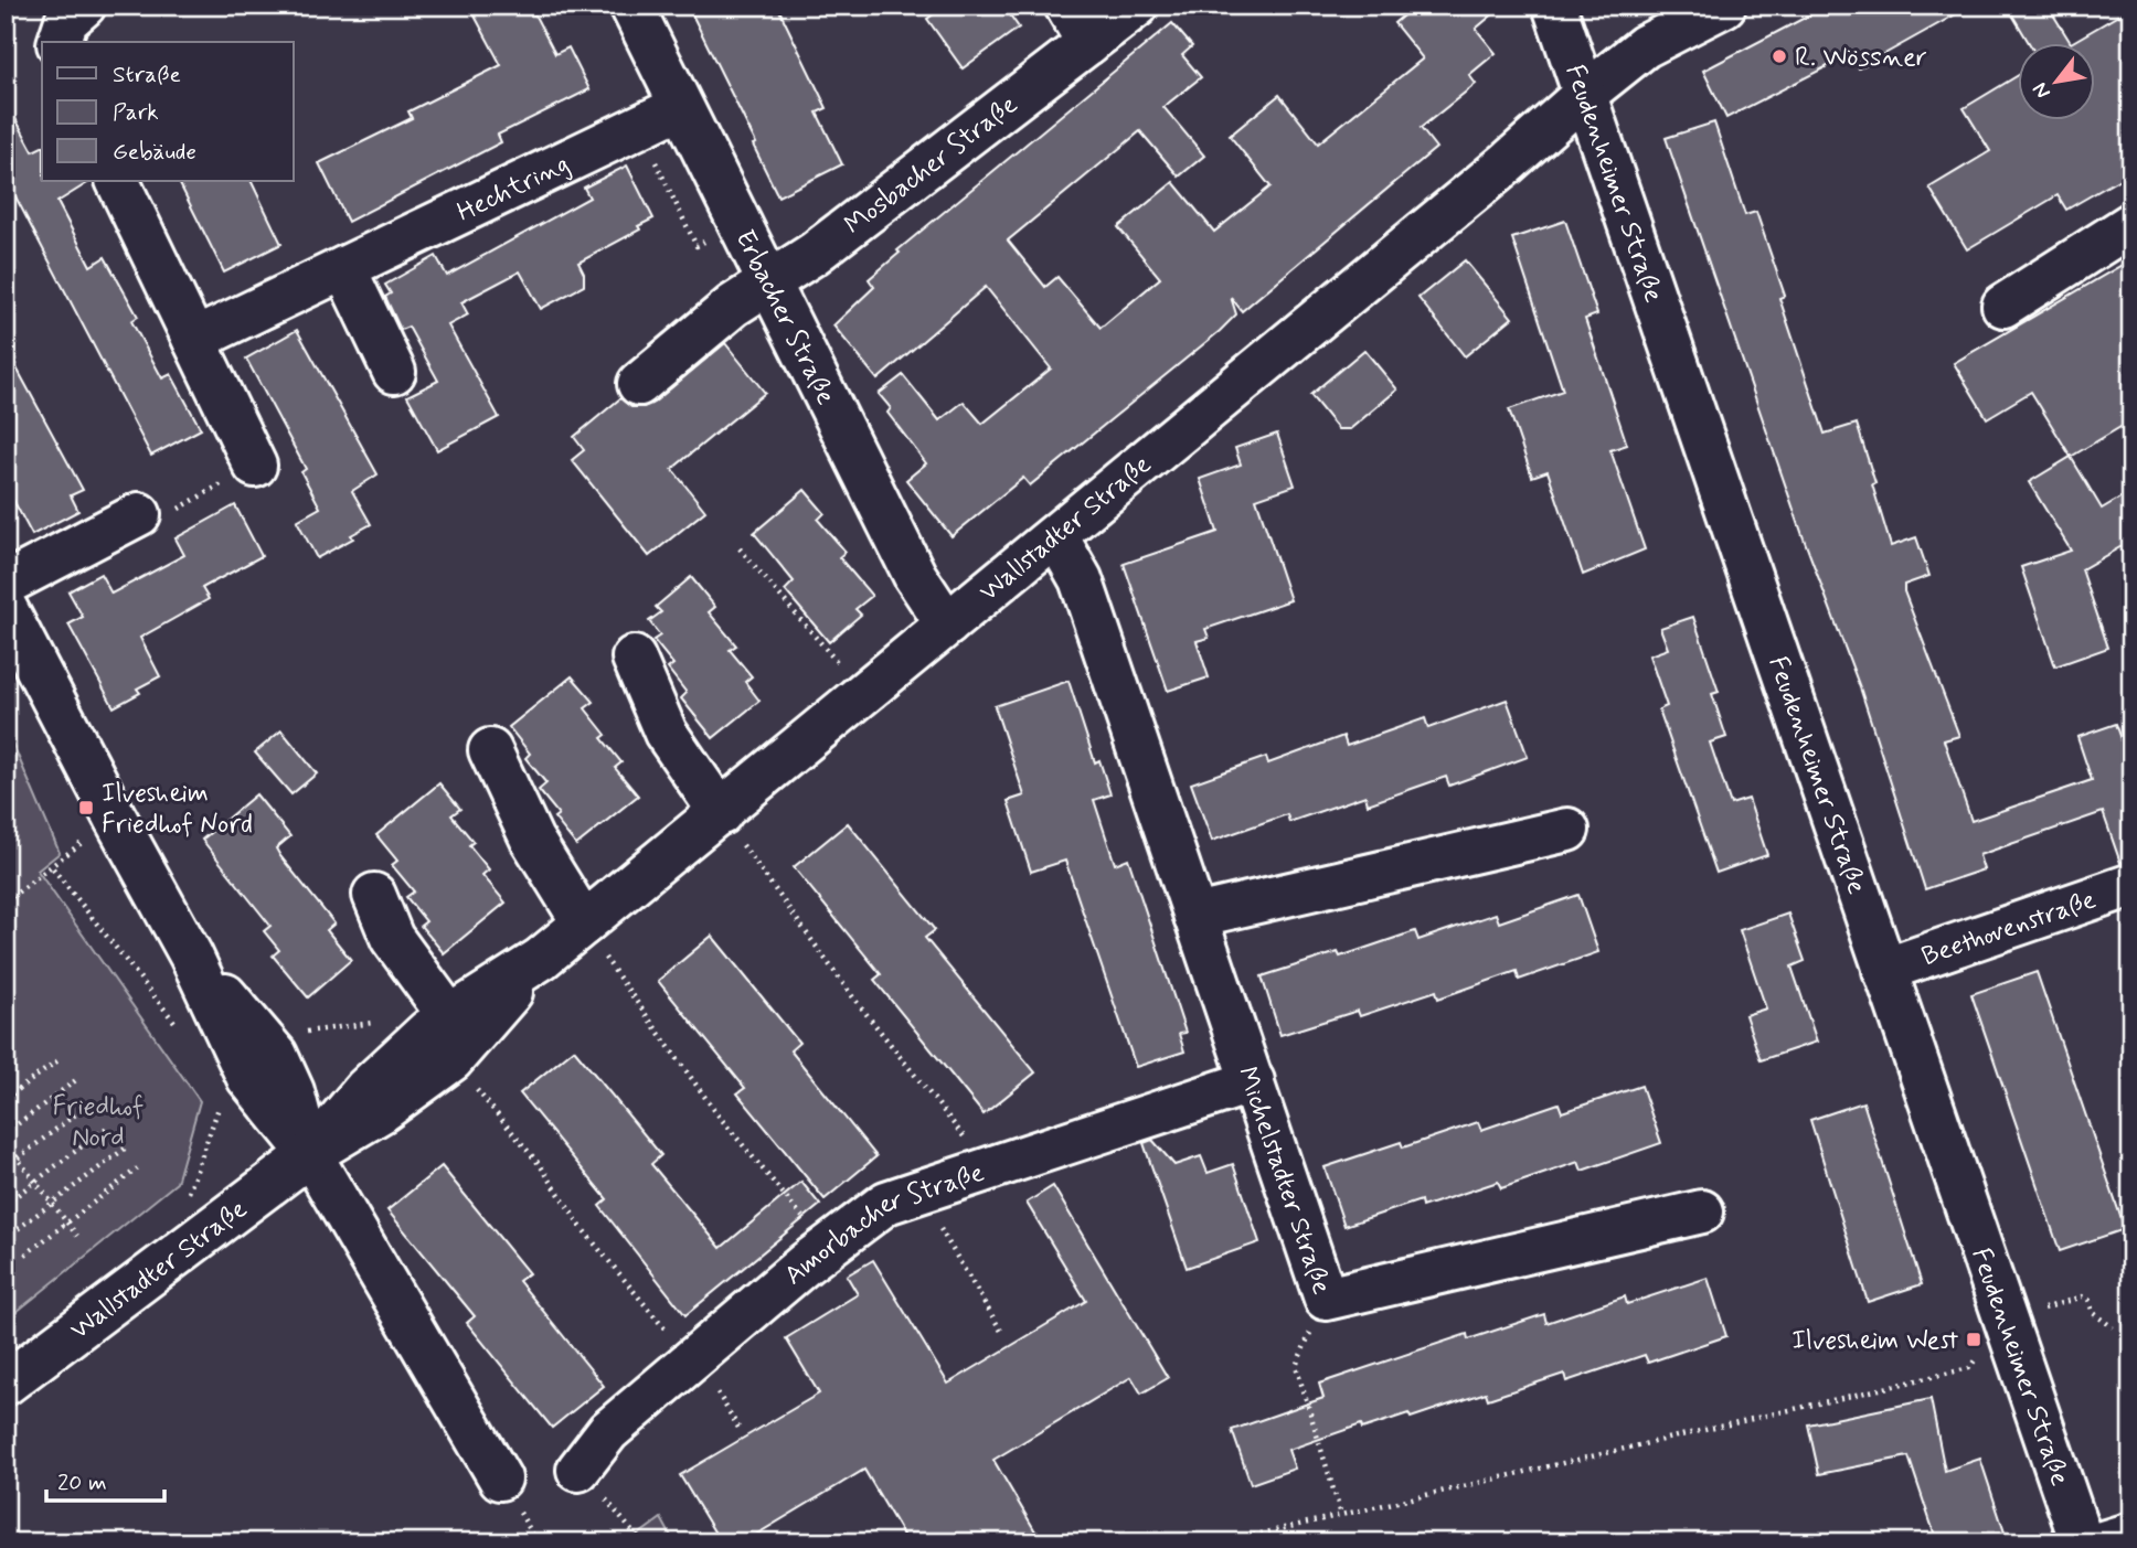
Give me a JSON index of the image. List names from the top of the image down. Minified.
{"streets":{"street":["Mosbacher Straße","Feudenheimer Straße","Hechtring","Erbacher Straße","Wallstadter Straße","Beethovenstraße","Michelstadter Straße","Amorbacher Straße"]},"crossings":[["Mosbacher Straße","Erbacher Straße"],["Feudenheimer Straße","Wallstadter Straße"],["Feudenheimer Straße","Beethovenstraße"],["Hechtring","Erbacher Straße"],["Erbacher Straße","Wallstadter Straße"],["Wallstadter Straße","Michelstadter Straße"],["Michelstadter Straße","Amorbacher Straße"]],"parks":["Friedhof Nord"],"places":{"other":["R. Wössner"],"transit":["Ilvesheim Friedhof Nord","Ilvesheim West"]},"legend":["Straße","Park","Gebäude"],"scale_bar":"20 m","north":"bottom left"}
